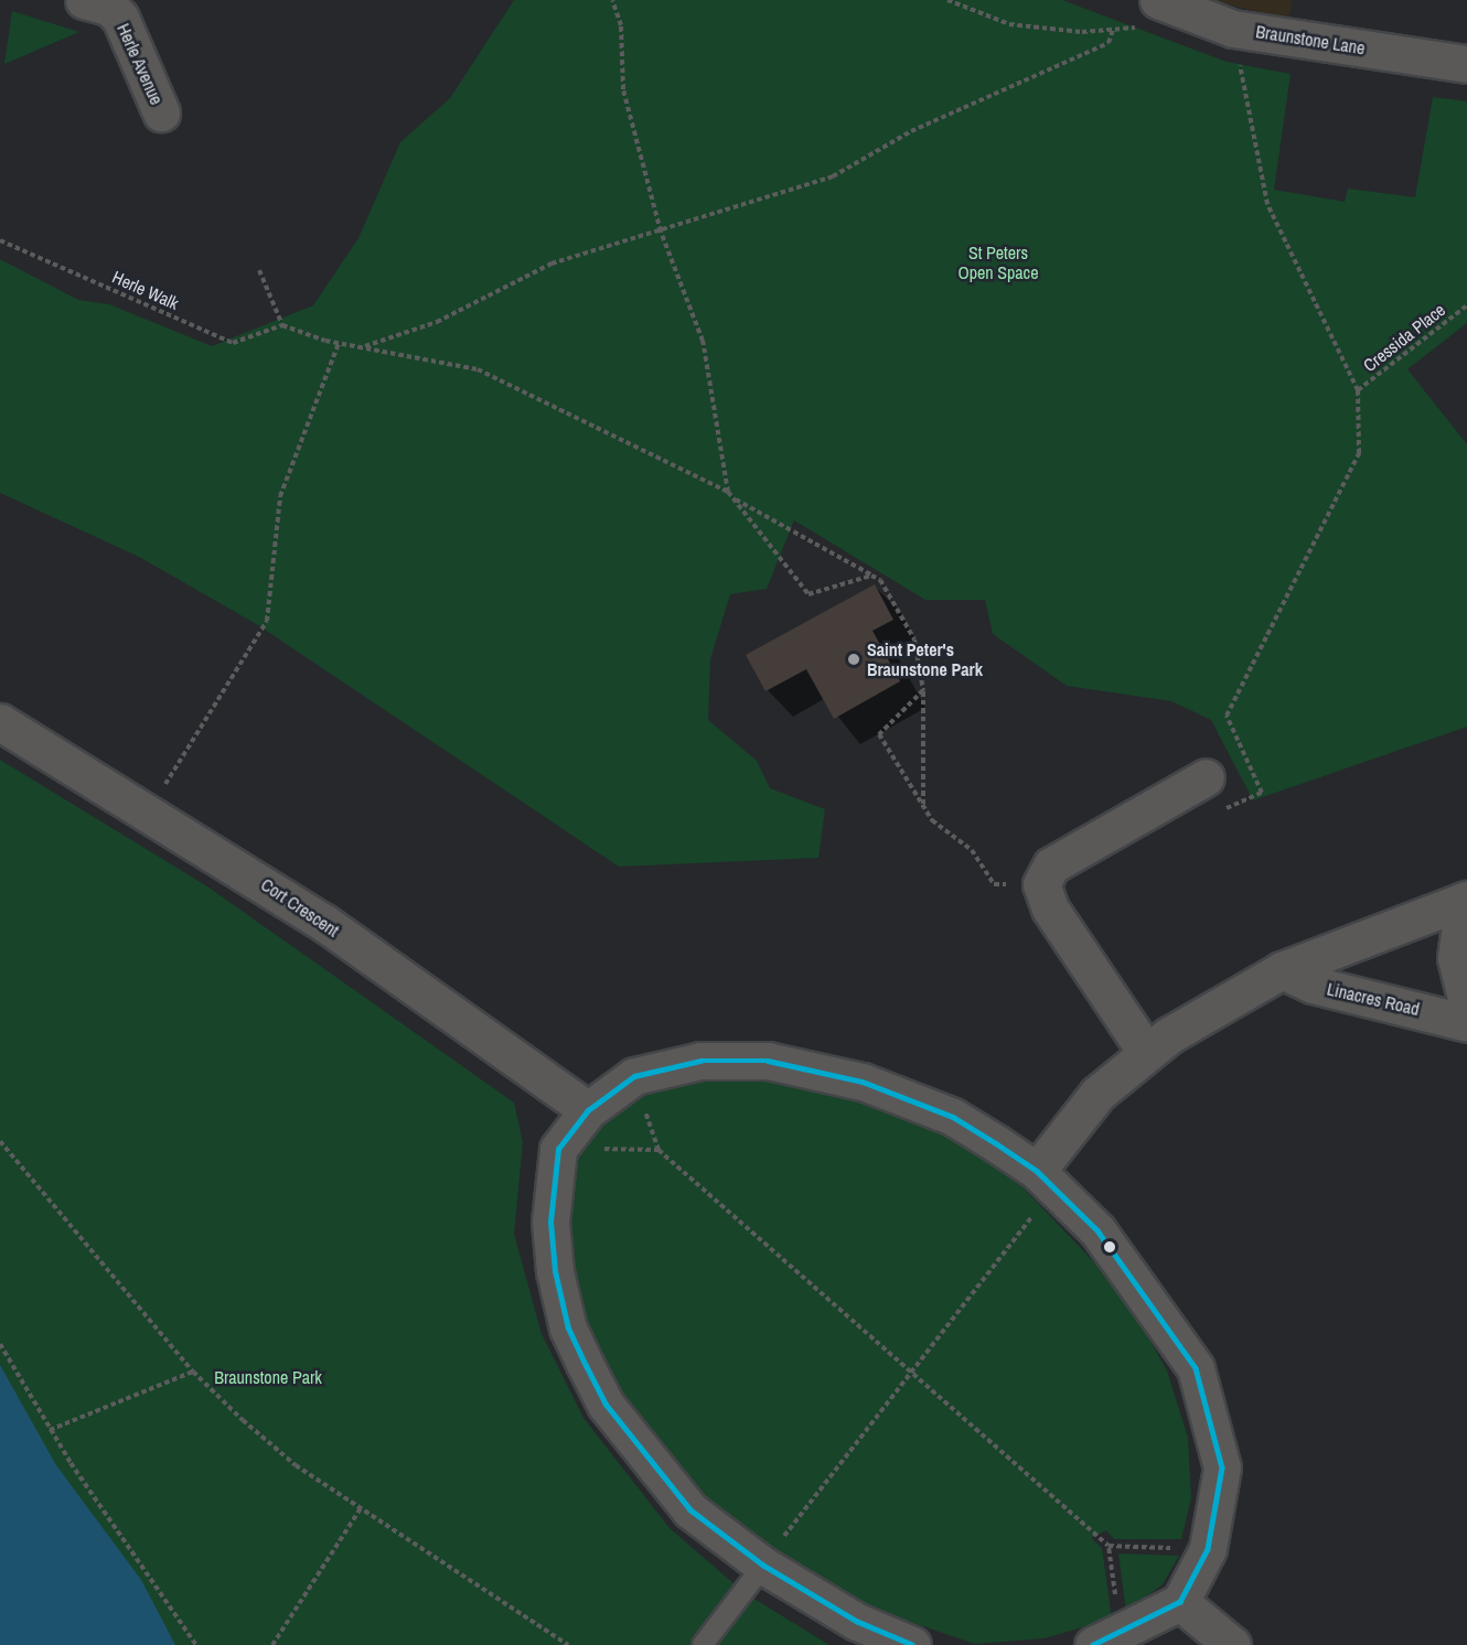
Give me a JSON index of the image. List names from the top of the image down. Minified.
{"streets":{"street":["Braunstone Lane","Herle Avenue","Cort Crescent","Linacres Road"],"path":["Herle Walk","Cressida Place"]},"parks":["St Peters Open Space","Braunstone Park"],"places":["Saint Peter's Braunstone Park"]}
